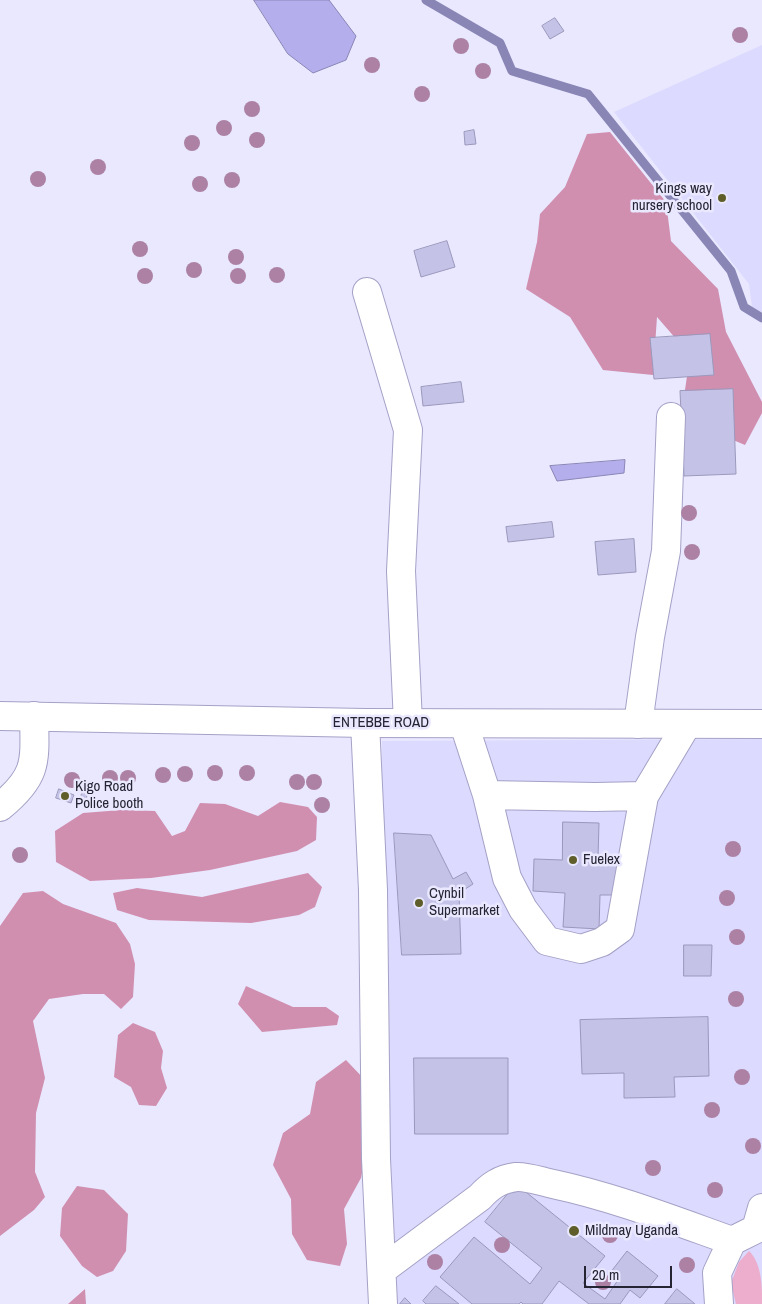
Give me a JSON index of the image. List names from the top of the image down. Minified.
{"streets":{"street":["ENTEBBE ROAD"]},"places":["Kings way nursery school","Kigo Road Police booth","Fuelex","Cynbil Supermarket","Mildmay Uganda"],"scale_bar":"20 m"}
